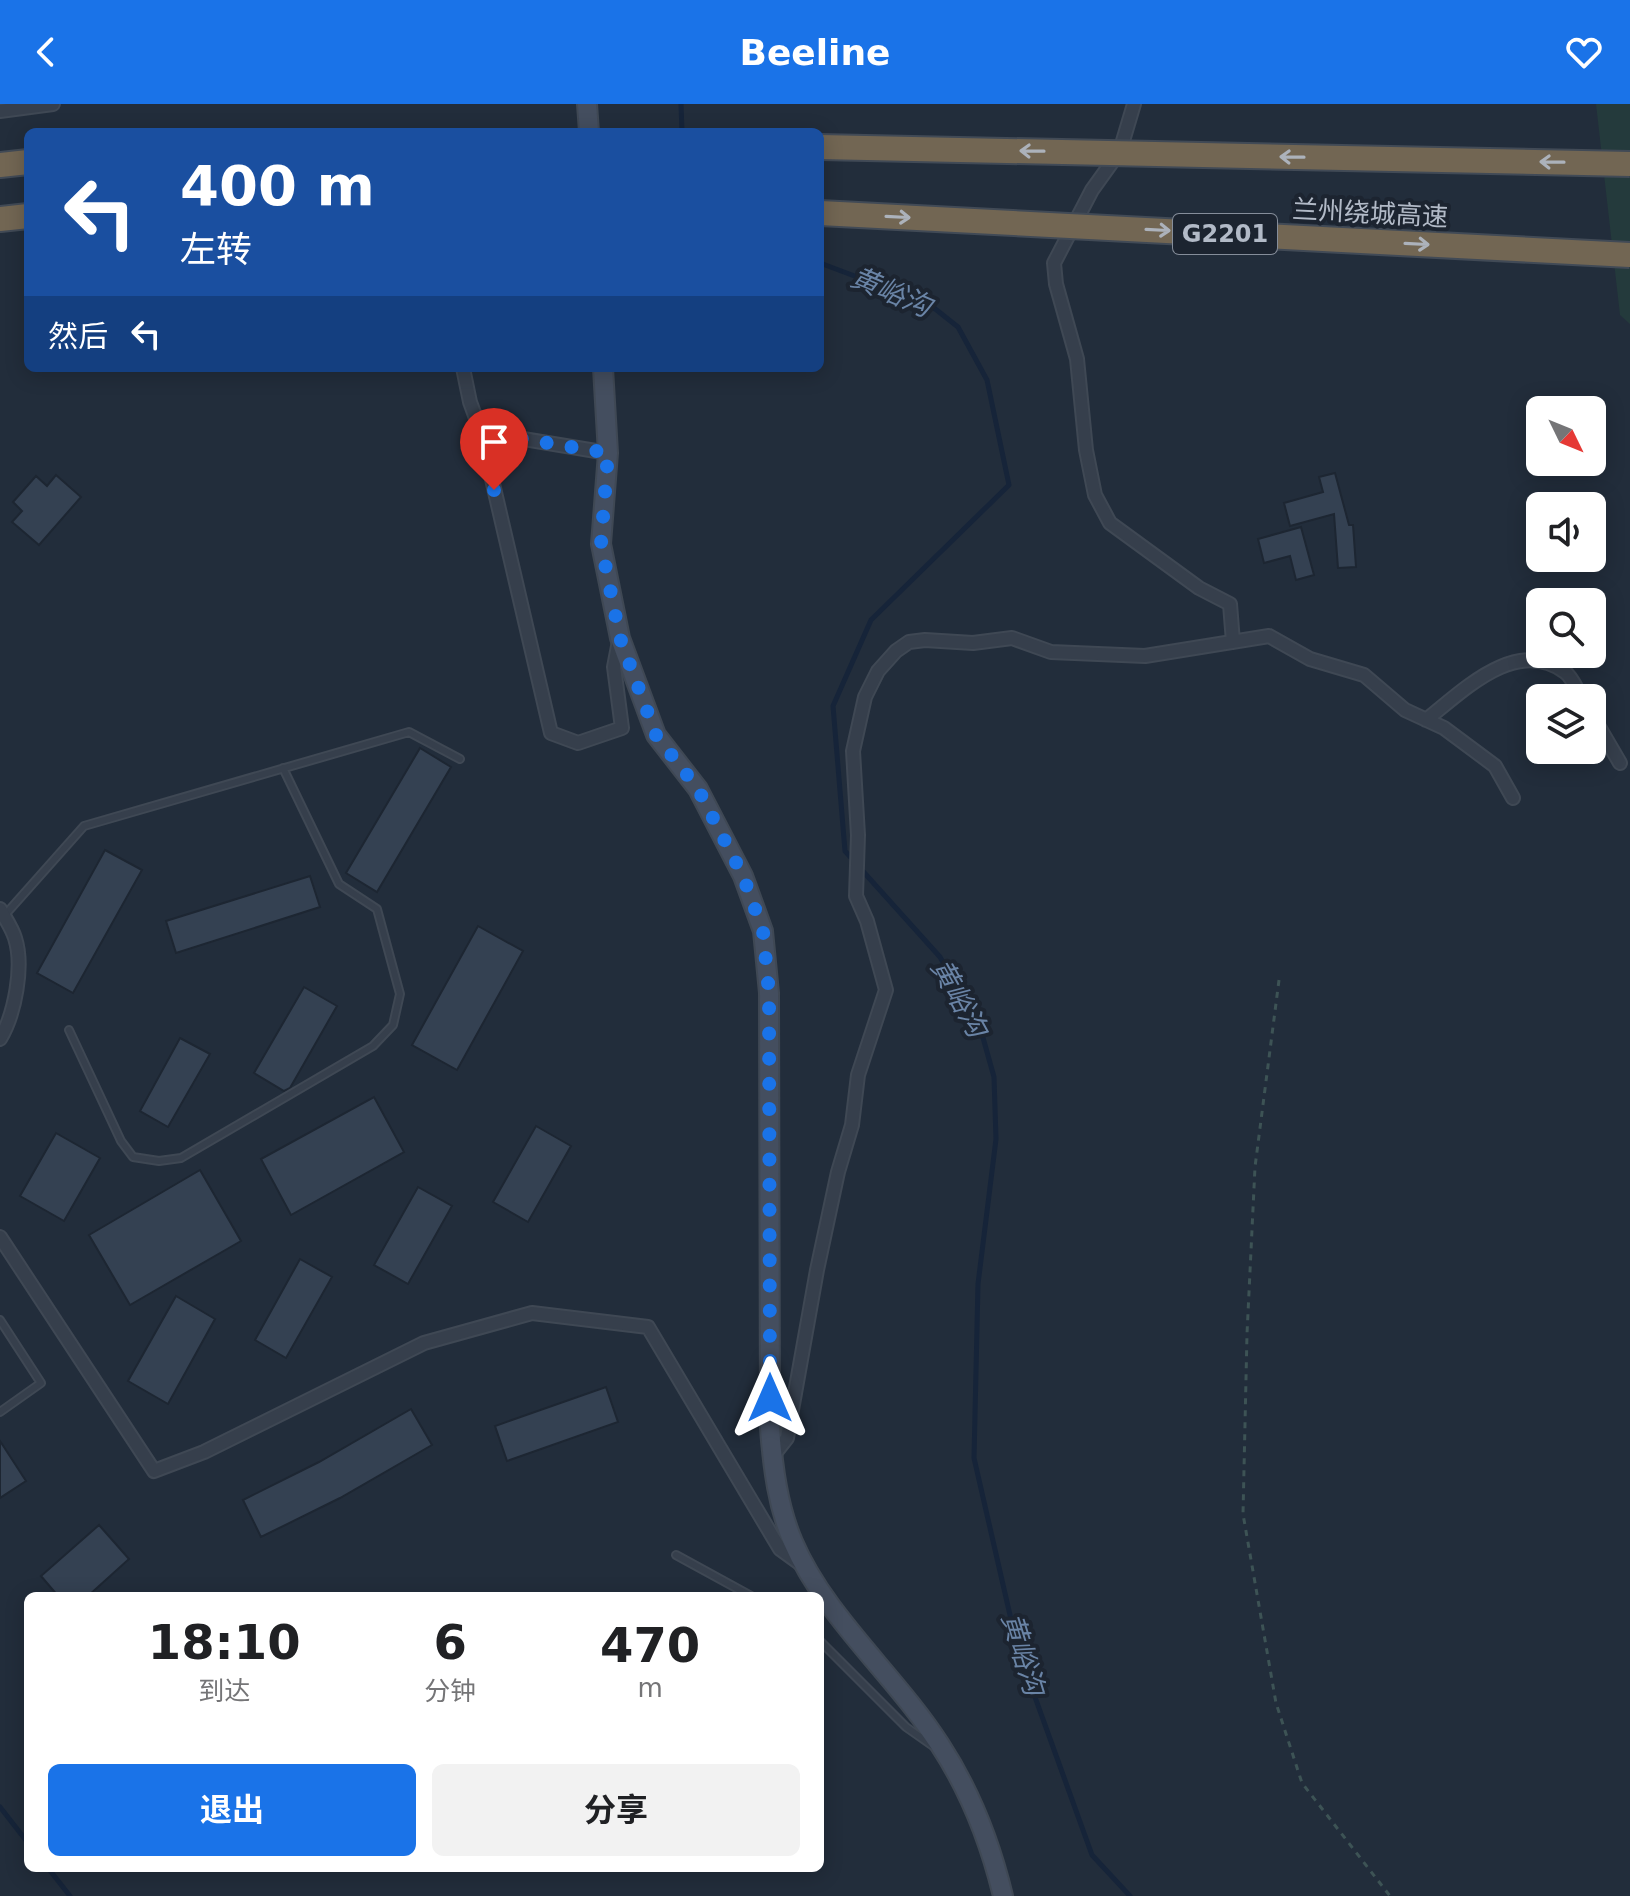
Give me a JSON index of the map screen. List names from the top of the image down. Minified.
{"streets":{"highway":["兰州绕城高速","G2201"]},"water":["黄峪沟"],"north":"bottom right","page":{"header":"Beeline","turn":["400 m","左转"],"then":"然后","eta":["18:10","到达","6","分钟","470","m"],"buttons":["退出","分享"]}}
